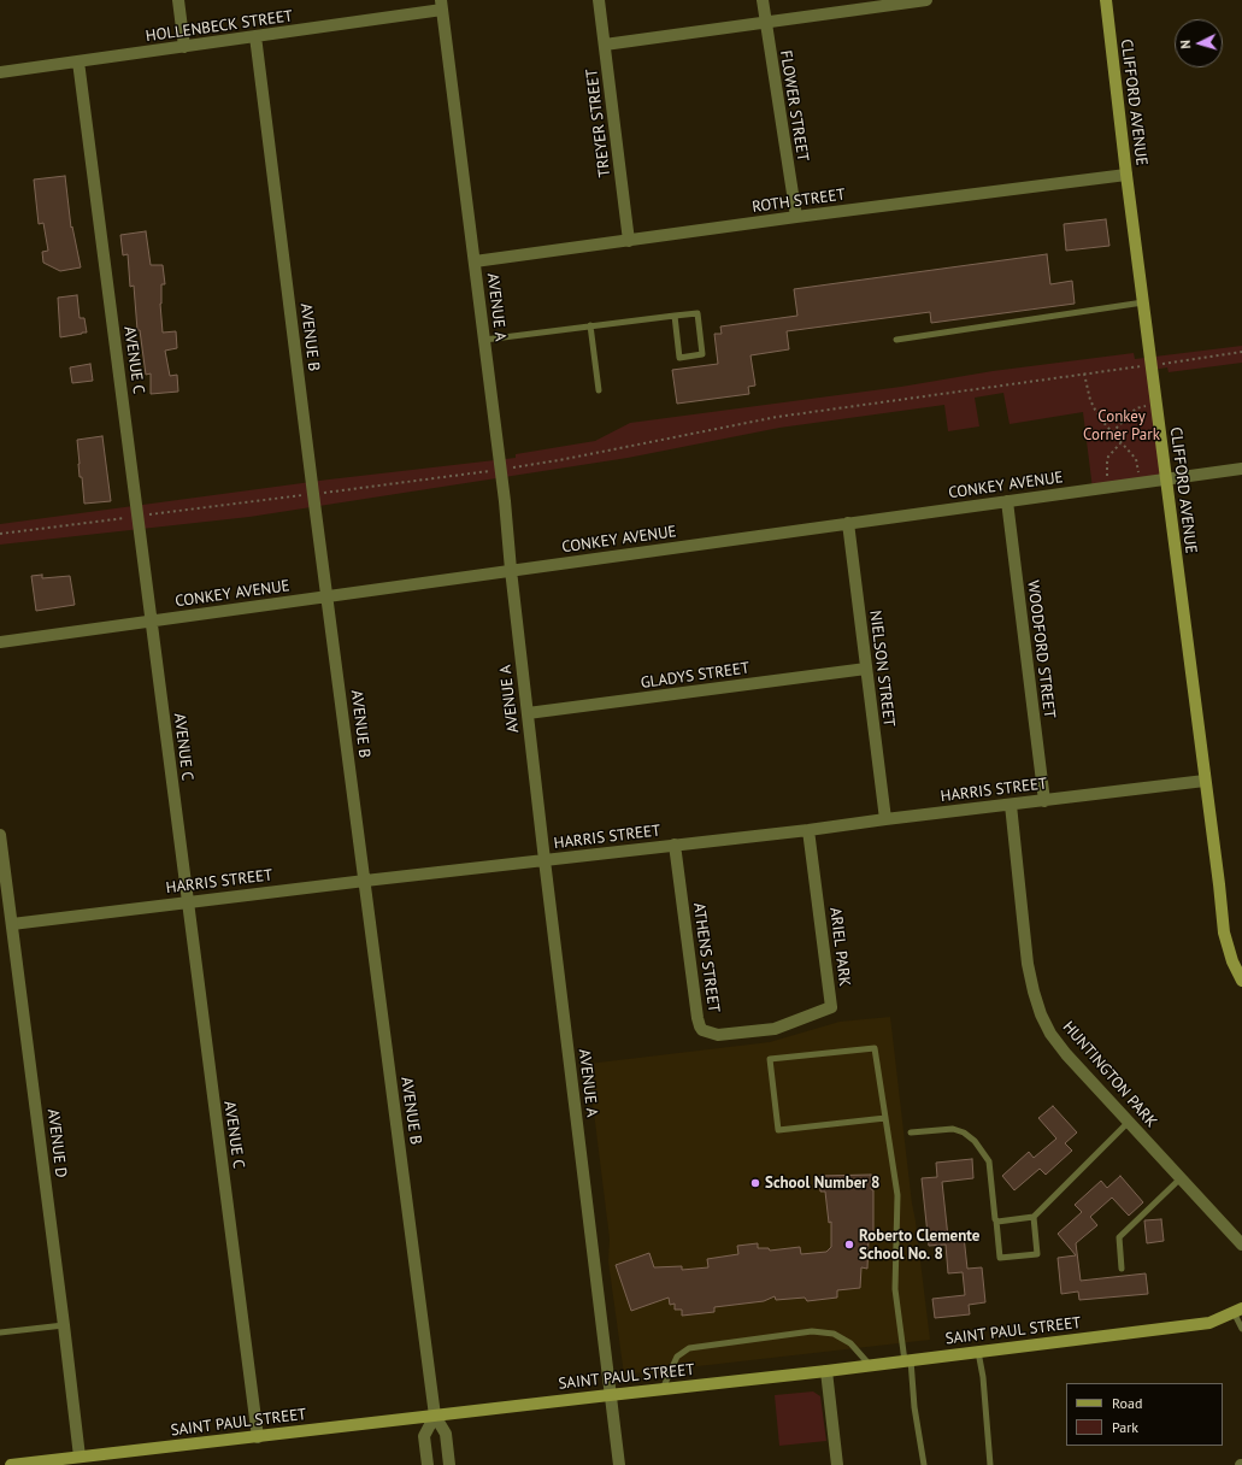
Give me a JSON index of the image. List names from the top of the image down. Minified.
{"streets":{"main road":["CLIFFORD AVENUE","SAINT PAUL STREET"],"street":["HOLLENBECK STREET","FLOWER STREET","TREYER STREET","ROTH STREET","AVENUE A","AVENUE B","AVENUE C","CONKEY AVENUE","WOODFORD STREET","NIELSON STREET","GLADYS STREET","HARRIS STREET","ARIEL PARK","ATHENS STREET","HUNTINGTON PARK","AVENUE D"]},"crossings":[["HOLLENBECK STREET","AVENUE A"],["HOLLENBECK STREET","AVENUE B"],["HOLLENBECK STREET","AVENUE C"],["CLIFFORD AVENUE","ROTH STREET"],["CLIFFORD AVENUE","CONKEY AVENUE"],["CLIFFORD AVENUE","HARRIS STREET"],["FLOWER STREET","ROTH STREET"],["TREYER STREET","ROTH STREET"],["ROTH STREET","AVENUE A"],["AVENUE A","CONKEY AVENUE"],["AVENUE A","GLADYS STREET"],["AVENUE A","HARRIS STREET"],["AVENUE A","SAINT PAUL STREET"],["AVENUE B","CONKEY AVENUE"],["AVENUE B","HARRIS STREET"],["AVENUE B","SAINT PAUL STREET"],["AVENUE C","CONKEY AVENUE"],["AVENUE C","HARRIS STREET"],["AVENUE C","SAINT PAUL STREET"],["CONKEY AVENUE","WOODFORD STREET"],["CONKEY AVENUE","NIELSON STREET"],["WOODFORD STREET","HARRIS STREET"],["NIELSON STREET","GLADYS STREET"],["NIELSON STREET","HARRIS STREET"],["HARRIS STREET","ARIEL PARK"],["HARRIS STREET","ATHENS STREET"],["HARRIS STREET","HUNTINGTON PARK"],["HARRIS STREET","AVENUE D"],["ARIEL PARK","ATHENS STREET"],["AVENUE D","SAINT PAUL STREET"]],"parks":["Conkey Corner Park"],"places":["School Number 8","Roberto Clemente School No. 8"],"legend":["Road","Park"],"north":"left"}
